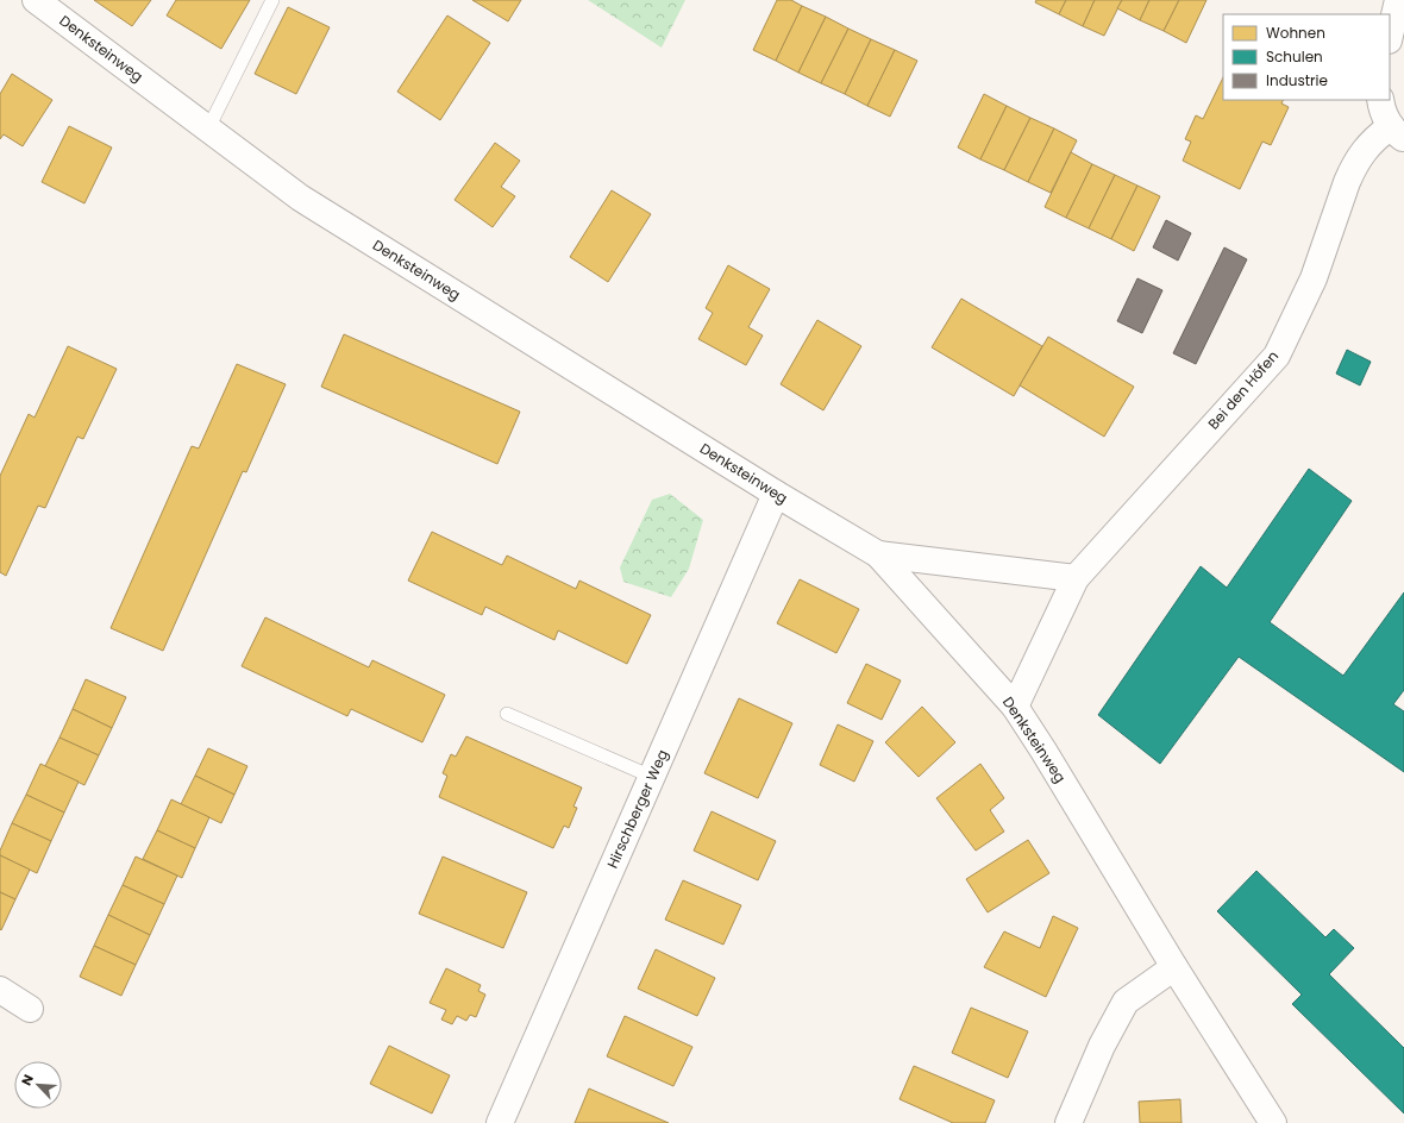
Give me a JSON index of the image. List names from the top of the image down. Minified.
{"streets":{"street":["Denksteinweg","Bei den Höfen","Hirschberger Weg"]},"crossings":[["Denksteinweg","Bei den Höfen"],["Denksteinweg","Hirschberger Weg"]],"legend":["Wohnen","Schulen","Industrie"],"north":"top left"}
